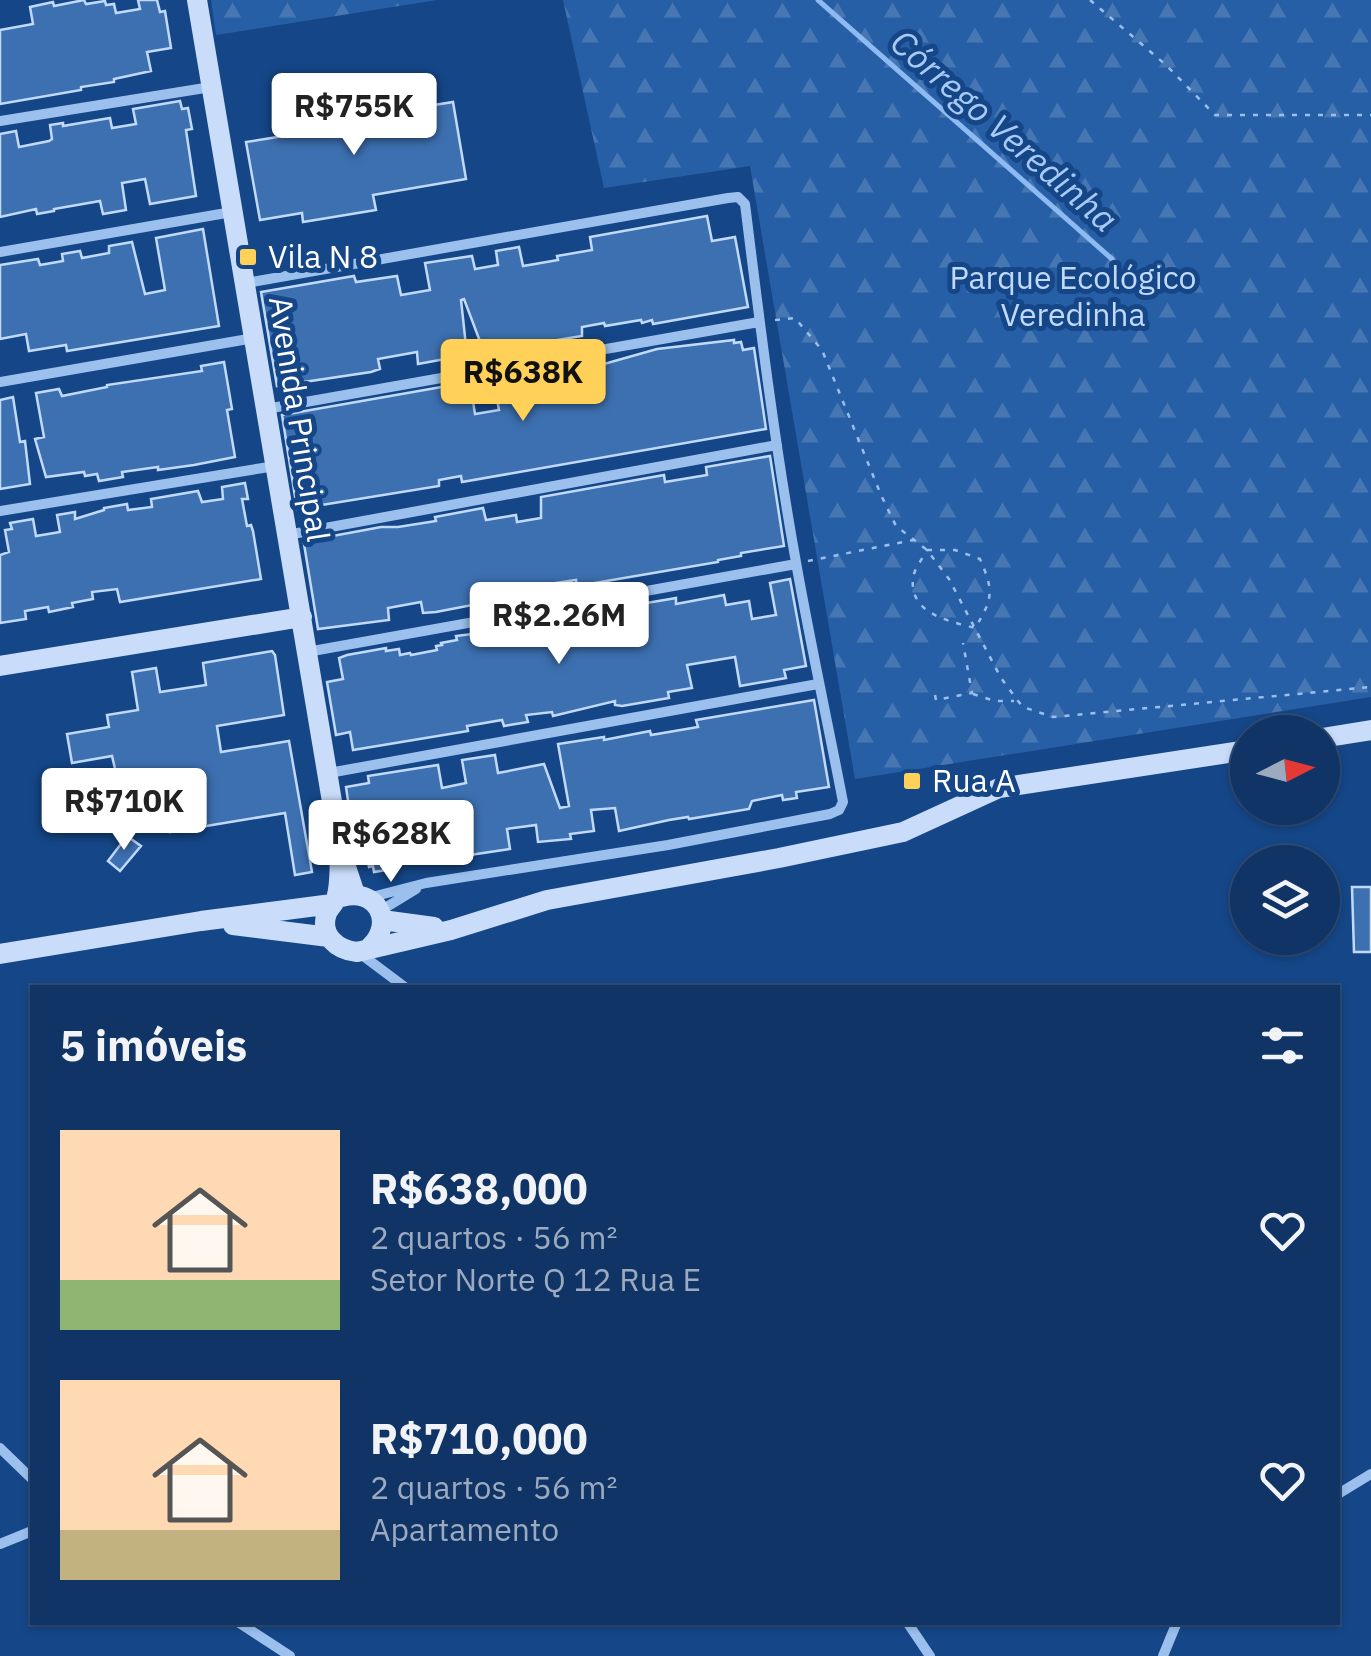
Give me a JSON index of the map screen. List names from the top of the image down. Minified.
{"streets":{"street":["Avenida Principal"]},"water":["Córrego Veredinha"],"parks":["Parque Ecológico Veredinha"],"places":{"transit":["Vila N 8","Rua A"]},"north":"right","page":{"price":["R$755K","R$638K","R$2.26M","R$710K","R$628K"],"heading":"5 imóveis","list":[{"name":"R$638,000","note":"2 quartos · 56 m² · Setor Norte Q 12 Rua E"},{"name":"R$710,000","note":"2 quartos · 56 m² · Apartamento"}]}}
